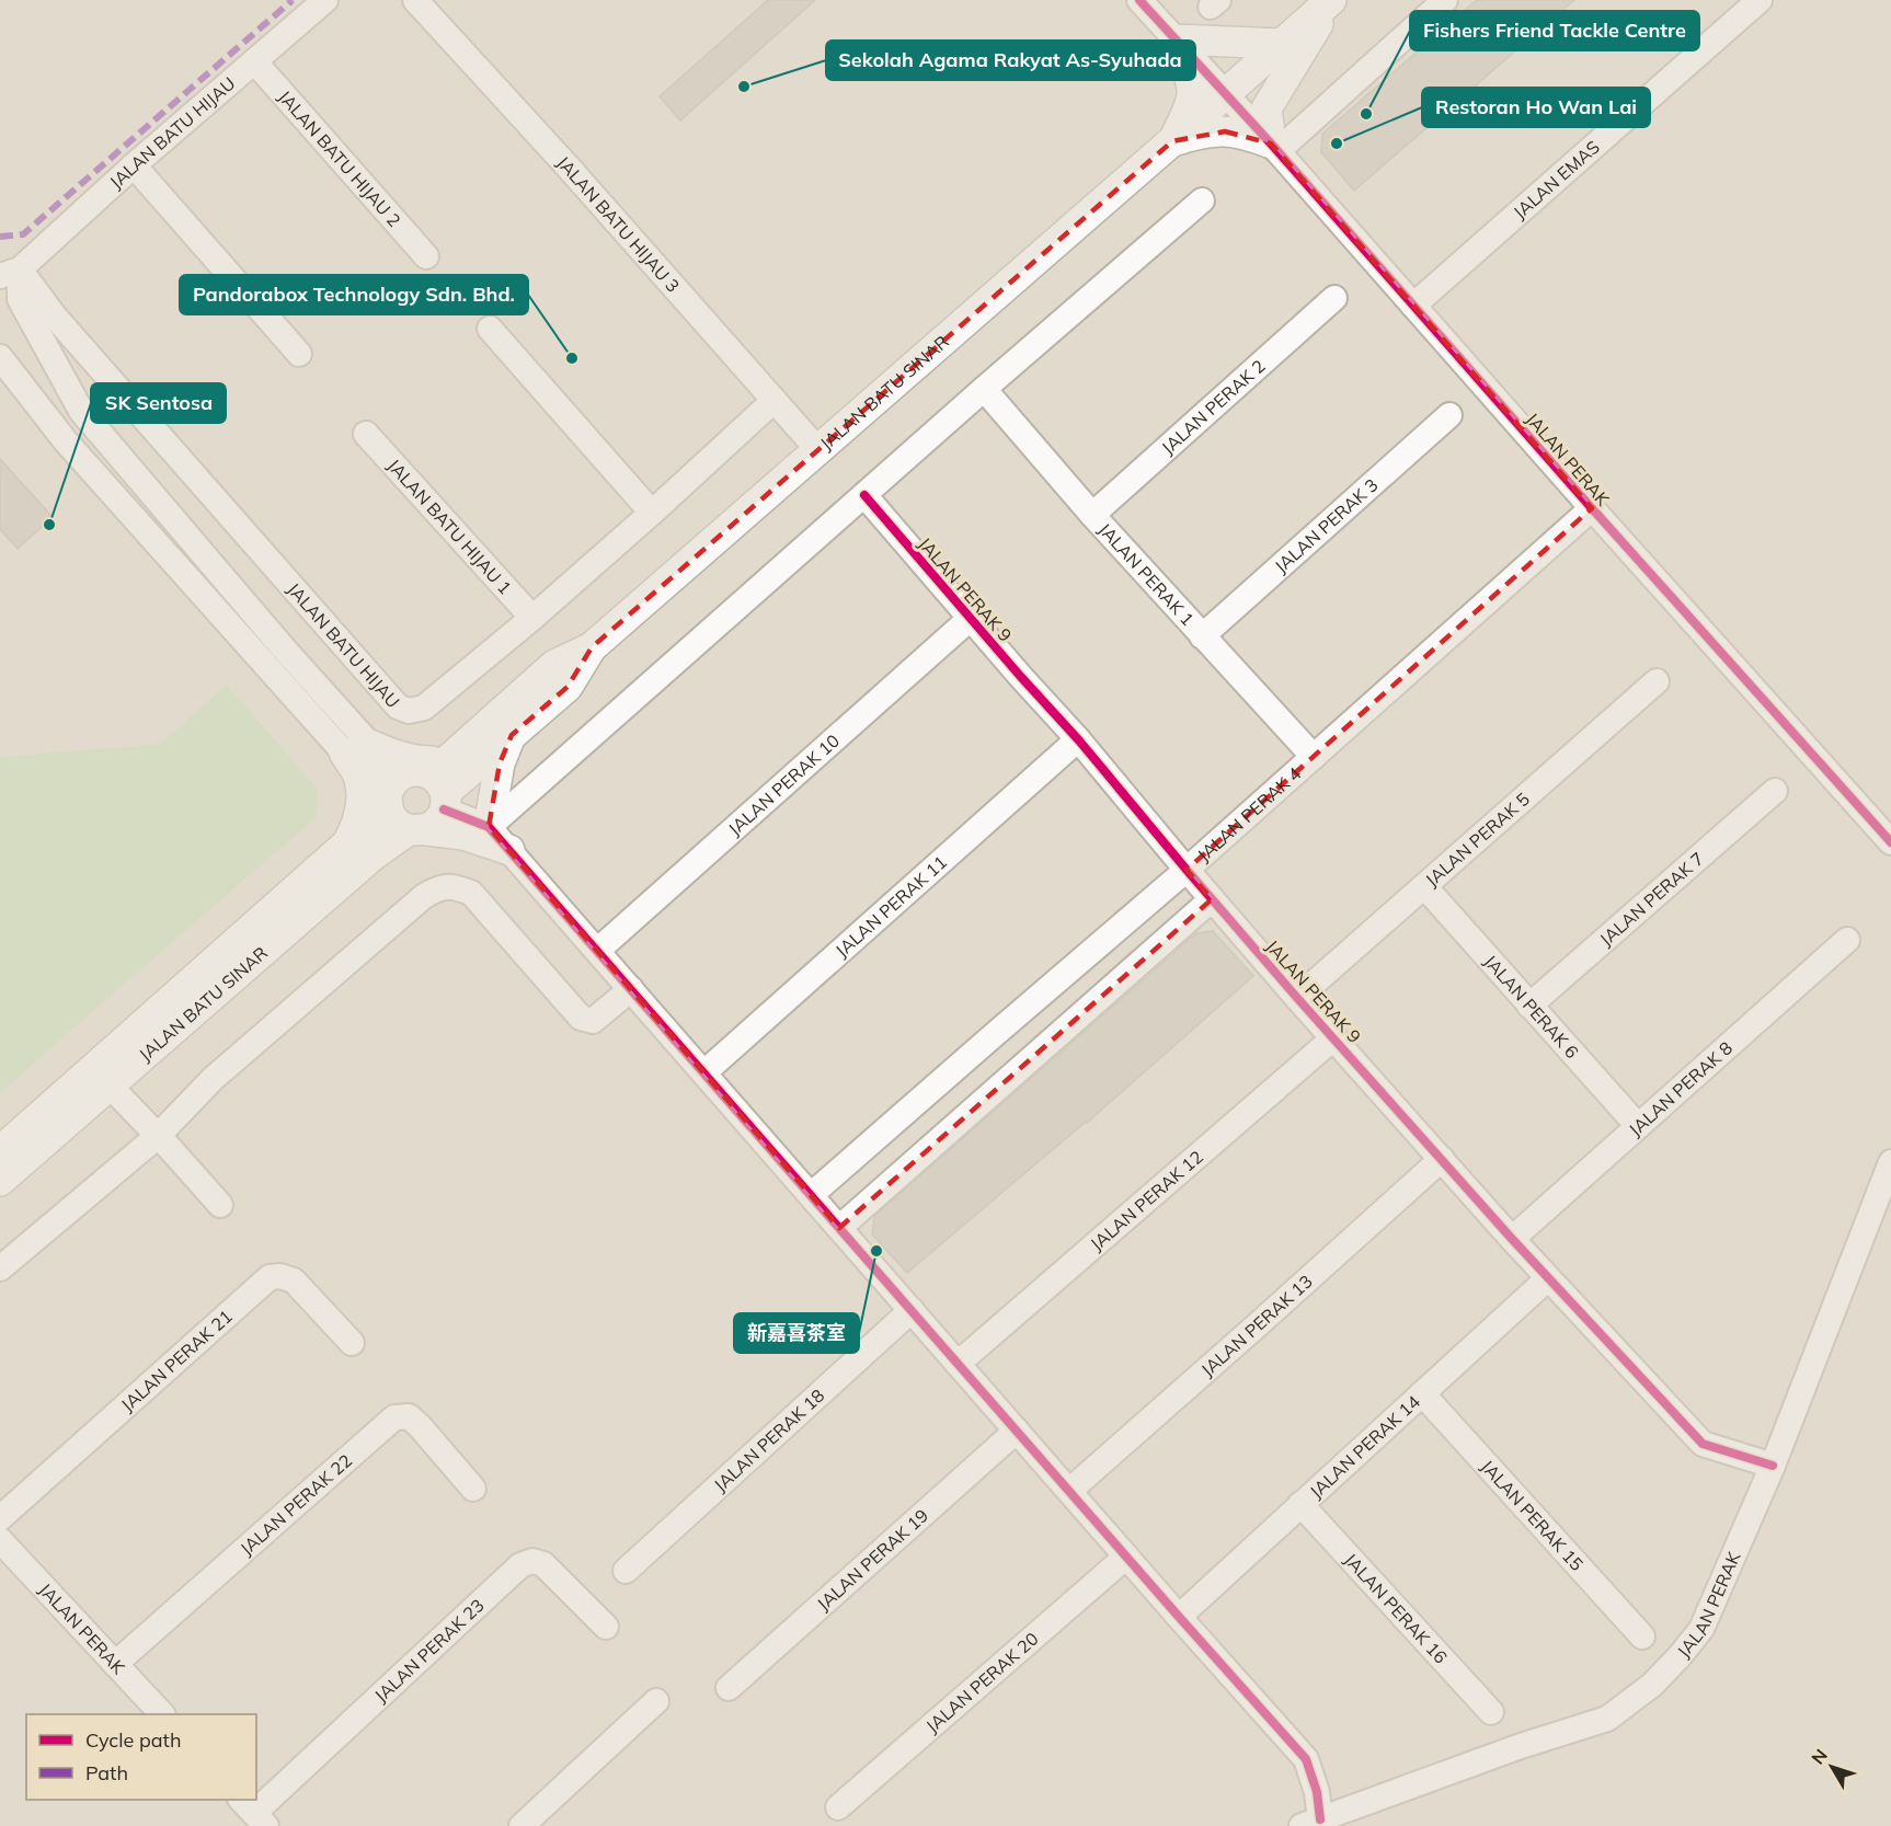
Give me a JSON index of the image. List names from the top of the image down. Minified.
{"streets":{"street":["JALAN BATU HIJAU","JALAN BATU HIJAU 2","JALAN EMAS","JALAN BATU HIJAU 3","JALAN BATU SINAR","JALAN PERAK 2","JALAN PERAK","JALAN BATU HIJAU 1","JALAN PERAK 3","JALAN PERAK 1","JALAN PERAK 9","JALAN PERAK 10","JALAN PERAK 4","JALAN PERAK 5","JALAN PERAK 7","JALAN PERAK 11","JALAN PERAK 6","JALAN PERAK 8","JALAN PERAK 12","JALAN PERAK 13","JALAN PERAK 21","JALAN PERAK 18","JALAN PERAK 14","JALAN PERAK 22","JALAN PERAK 15","JALAN PERAK 19","JALAN PERAK 16","JALAN PERAK 23","JALAN PERAK 20"]},"crossings":[["JALAN BATU HIJAU","JALAN BATU HIJAU 2"],["JALAN BATU HIJAU","JALAN BATU HIJAU 3"],["JALAN BATU HIJAU","JALAN BATU HIJAU 1"],["JALAN EMAS","JALAN PERAK"],["JALAN BATU HIJAU 3","JALAN BATU SINAR"],["JALAN BATU SINAR","JALAN PERAK"],["JALAN PERAK 2","JALAN PERAK 1"],["JALAN PERAK","JALAN PERAK 9"],["JALAN PERAK","JALAN PERAK 4"],["JALAN PERAK","JALAN PERAK 22"],["JALAN PERAK 3","JALAN PERAK 1"],["JALAN PERAK 1","JALAN PERAK 4"],["JALAN PERAK 9","JALAN PERAK 10"],["JALAN PERAK 9","JALAN PERAK 4"],["JALAN PERAK 9","JALAN PERAK 5"],["JALAN PERAK 9","JALAN PERAK 11"],["JALAN PERAK 9","JALAN PERAK 8"],["JALAN PERAK 9","JALAN PERAK 12"],["JALAN PERAK 9","JALAN PERAK 13"],["JALAN PERAK 9","JALAN PERAK 14"],["JALAN PERAK 5","JALAN PERAK 6"],["JALAN PERAK 7","JALAN PERAK 6"],["JALAN PERAK 6","JALAN PERAK 8"],["JALAN PERAK 14","JALAN PERAK 15"],["JALAN PERAK 14","JALAN PERAK 16"]],"places":["Sekolah Agama Rakyat As-Syuhada","Fishers Friend Tackle Centre","Restoran Ho Wan Lai","Pandorabox Technology Sdn. Bhd.","SK Sentosa","新嘉喜茶室"],"legend":["Cycle path","Path"],"north":"top left"}
